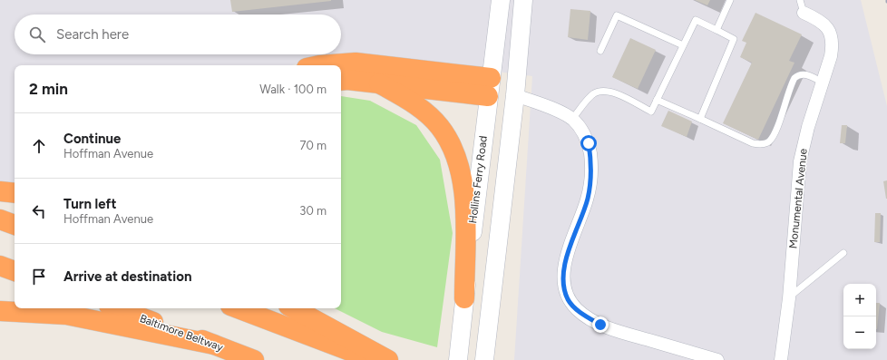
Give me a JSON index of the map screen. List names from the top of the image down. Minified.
{"streets":{"highway":["Baltimore Beltway"],"street":["Hollins Ferry Road","Monumental Avenue"]},"page":{"search":"Search here","heading":["2 min","Walk · 100 m"],"list":[["Continue","Hoffman Avenue","70 m"],["Turn left","Hoffman Avenue","30 m"],"Arrive at destination"],"map_buttons":["+","−"]}}
